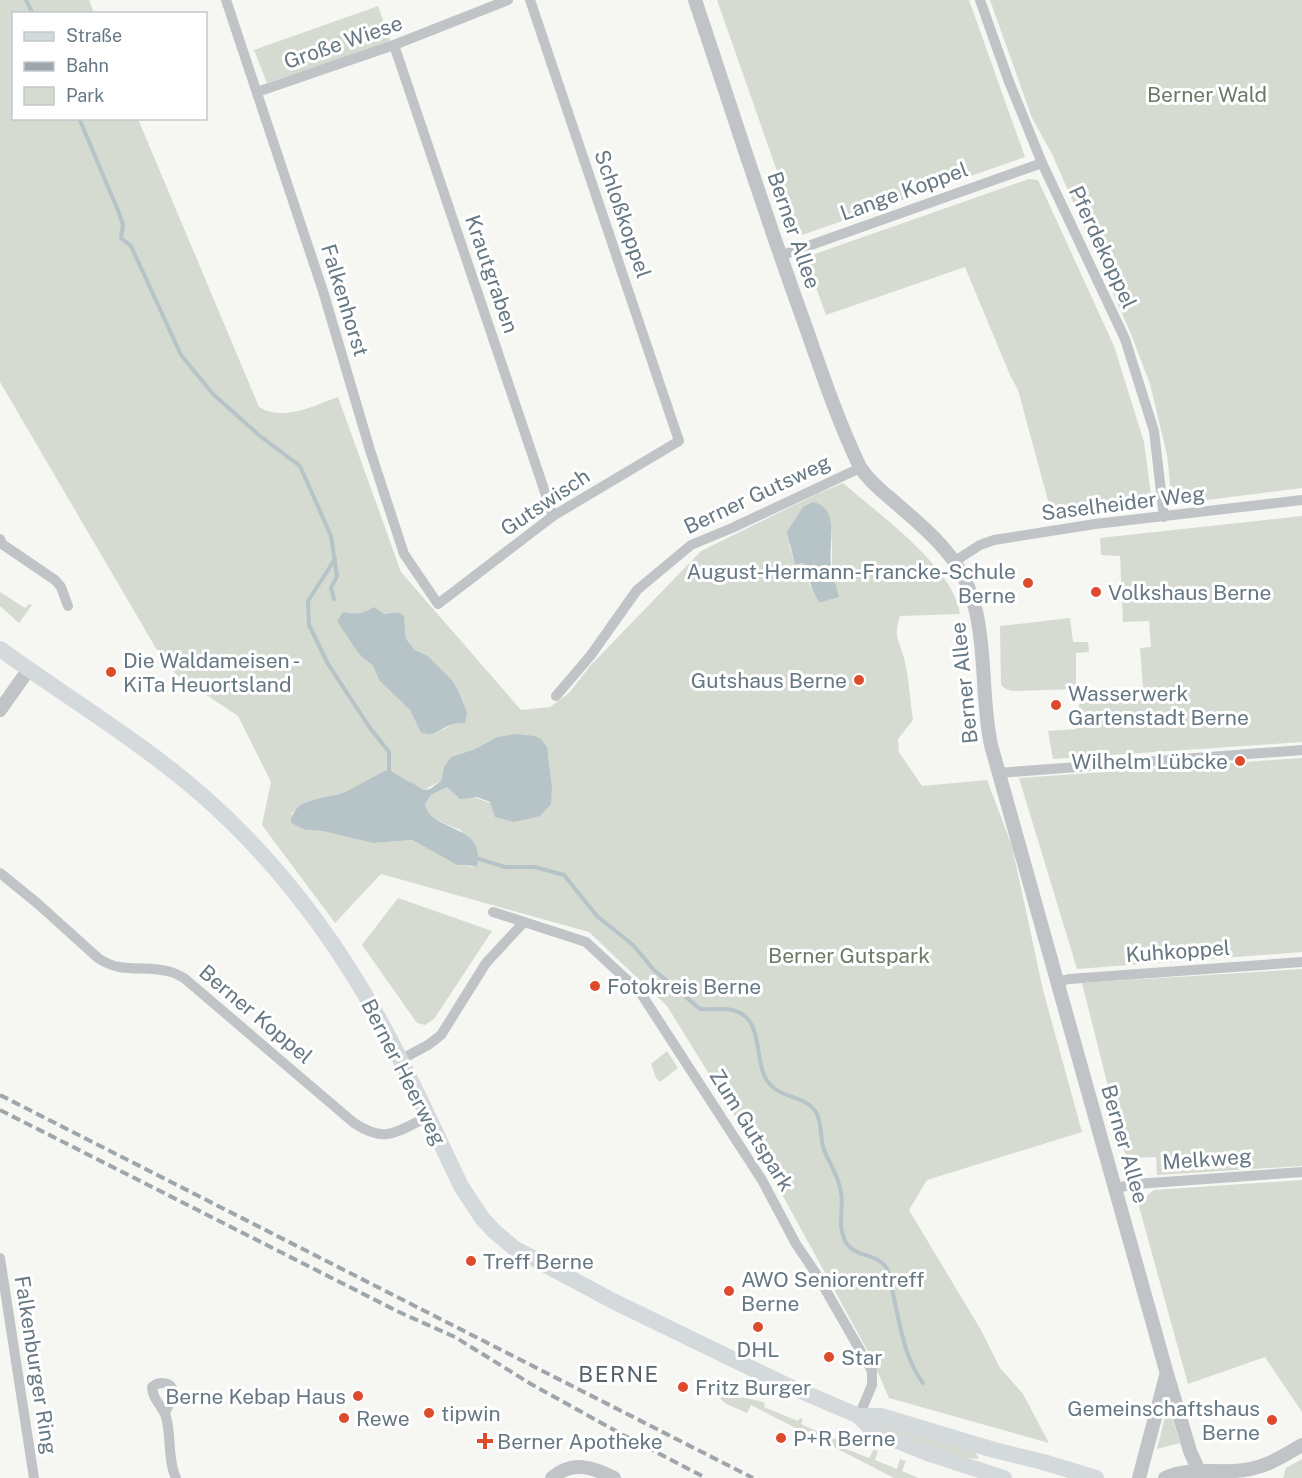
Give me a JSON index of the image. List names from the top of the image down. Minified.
{"streets":{"main road":["Berner Heerweg"],"street":["Große Wiese","Lange Koppel","Schloßkoppel","Berner Allee","Pferdekoppel","Krautgraben","Falkenhorst","Berner Gutsweg","Gutswisch","Saselheider Weg","Kuhkoppel","Berner Koppel","Zum Gutspark","Melkweg","Falkenburger Ring"]},"crossings":[["Große Wiese","Krautgraben"],["Große Wiese","Falkenhorst"],["Lange Koppel","Berner Allee"],["Lange Koppel","Pferdekoppel"],["Schloßkoppel","Gutswisch"],["Berner Allee","Berner Gutsweg"],["Berner Allee","Saselheider Weg"],["Berner Allee","Kuhkoppel"],["Berner Allee","Melkweg"],["Pferdekoppel","Saselheider Weg"],["Krautgraben","Gutswisch"],["Falkenhorst","Gutswisch"],["Berner Koppel","Berner Heerweg"],["Berner Heerweg","Zum Gutspark"]],"districts":["BERNE"],"parks":["Berner Wald","Berner Gutspark"],"places":{"other":["August-Hermann-Francke-Schule Berne","Volkshaus Berne","Die Waldameisen - KiTa Heuortsland","Gutshaus Berne","Wasserwerk Gartenstadt Berne","Wilhelm Lübcke","Fotokreis Berne","Treff Berne","AWO Seniorentreff Berne","DHL","Star","Fritz Burger","Berne Kebap Haus","tipwin","Rewe","Gemeinschaftshaus Berne","P+R Berne"],"health":["Berner Apotheke"]},"legend":["Straße","Bahn","Park"]}
